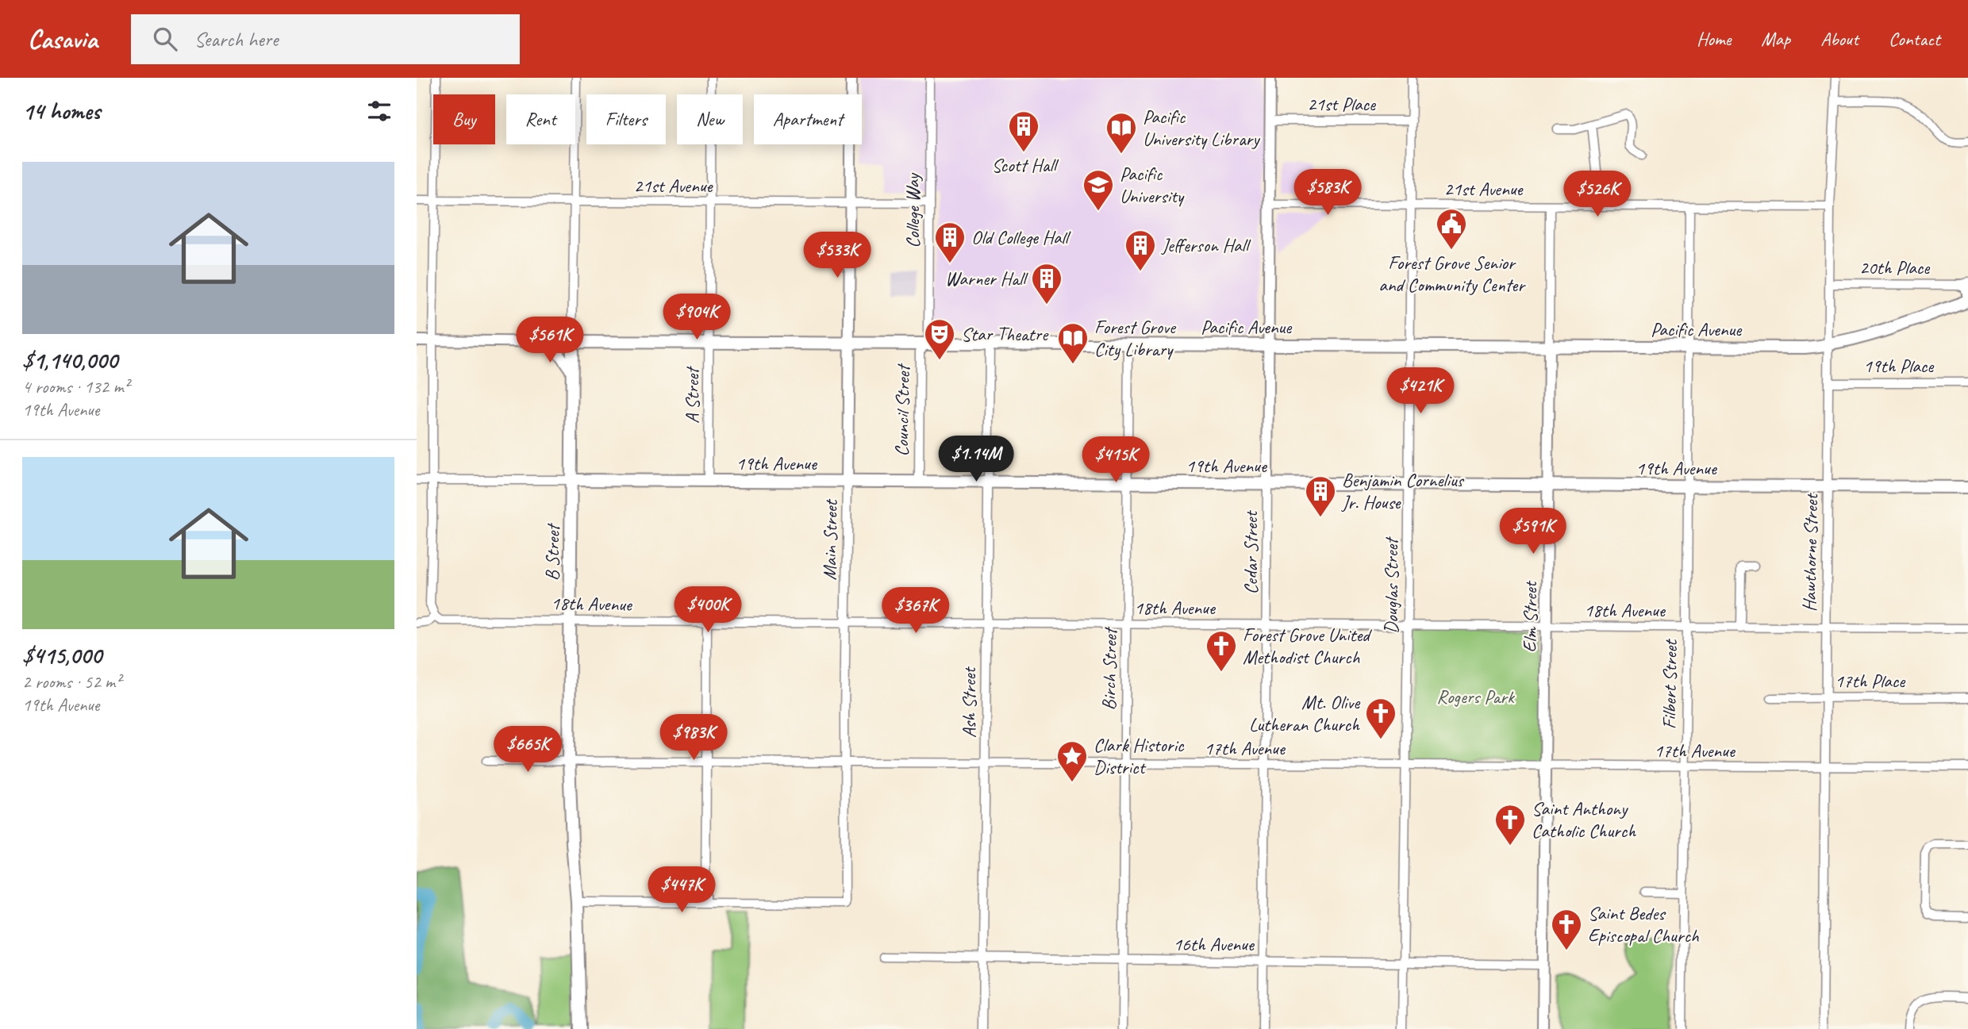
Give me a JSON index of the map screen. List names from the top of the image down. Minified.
{"streets":{"main road":["Pacific Avenue","19th Avenue","B Street"],"street":["21st Place","21st Avenue","College Way","20th Place","19th Place","A Street","Council Street","Main Street","Cedar Street","Hawthorne Street","Douglas Street","18th Avenue","Elm Street","Birch Street","17th Place","Filbert Street","Ash Street","17th Avenue","16th Avenue"]},"crossings":[["21st Place","Cedar Street"],["21st Place","Douglas Street"],["21st Avenue","College Way"],["21st Avenue","A Street"],["21st Avenue","Main Street"],["21st Avenue","B Street"],["21st Avenue","Cedar Street"],["21st Avenue","Hawthorne Street"],["21st Avenue","Douglas Street"],["21st Avenue","Elm Street"],["21st Avenue","Filbert Street"],["College Way","Pacific Avenue"],["College Way","Council Street"],["20th Place","Pacific Avenue"],["20th Place","Hawthorne Street"],["Pacific Avenue","A Street"],["Pacific Avenue","Council Street"],["Pacific Avenue","Main Street"],["Pacific Avenue","B Street"],["Pacific Avenue","Cedar Street"],["Pacific Avenue","Hawthorne Street"],["Pacific Avenue","Douglas Street"],["Pacific Avenue","Elm Street"],["Pacific Avenue","Birch Street"],["Pacific Avenue","Filbert Street"],["Pacific Avenue","Ash Street"],["19th Place","Hawthorne Street"],["A Street","19th Avenue"],["Council Street","19th Avenue"],["19th Avenue","Main Street"],["19th Avenue","B Street"],["19th Avenue","Cedar Street"],["19th Avenue","Hawthorne Street"],["19th Avenue","Douglas Street"],["19th Avenue","Elm Street"],["19th Avenue","Birch Street"],["19th Avenue","Filbert Street"],["19th Avenue","Ash Street"],["Main Street","18th Avenue"],["Main Street","17th Avenue"],["B Street","18th Avenue"],["B Street","17th Avenue"],["Cedar Street","18th Avenue"],["Cedar Street","17th Avenue"],["Cedar Street","16th Avenue"],["Hawthorne Street","18th Avenue"],["Hawthorne Street","17th Place"],["Hawthorne Street","17th Avenue"],["Douglas Street","18th Avenue"],["Douglas Street","17th Avenue"],["Douglas Street","16th Avenue"],["18th Avenue","Elm Street"],["18th Avenue","Birch Street"],["18th Avenue","Filbert Street"],["18th Avenue","Ash Street"],["Elm Street","17th Avenue"],["Elm Street","16th Avenue"],["Birch Street","17th Avenue"],["Birch Street","16th Avenue"],["Filbert Street","17th Avenue"],["Ash Street","17th Avenue"],["Ash Street","16th Avenue"]],"parks":["Rogers Park"],"places":{"building":["Scott Hall","Old College Hall","Jefferson Hall","Warner Hall","Benjamin Cornelius Jr. House"],"library":["Pacific University Library","Forest Grove City Library"],"school or university":["Pacific University"],"public building":["Forest Grove Senior and Community Center"],"theatre":["Star Theatre"],"church":["Forest Grove United Methodist Church","Mt. Olive Lutheran Church","Saint Anthony Catholic Church","Saint Bedes Episcopal Church"],"place":["Clark Historic District"]},"page":{"header":"Casavia","search":"Search here","nav":["Home","Map","About","Contact"],"heading":"14 homes","chip":["Buy","Rent","Filters","New","Apartment"],"list":[{"name":"$1,140,000","note":"4 rooms · 132 m² · 19th Avenue"},{"name":"$415,000","note":"2 rooms · 52 m² · 19th Avenue"}],"price":["$583K","$526K","$533K","$904K","$561K","$421K","$1.14M","$415K","$591K","$400K","$367K","$983K","$665K","$447K"]}}
